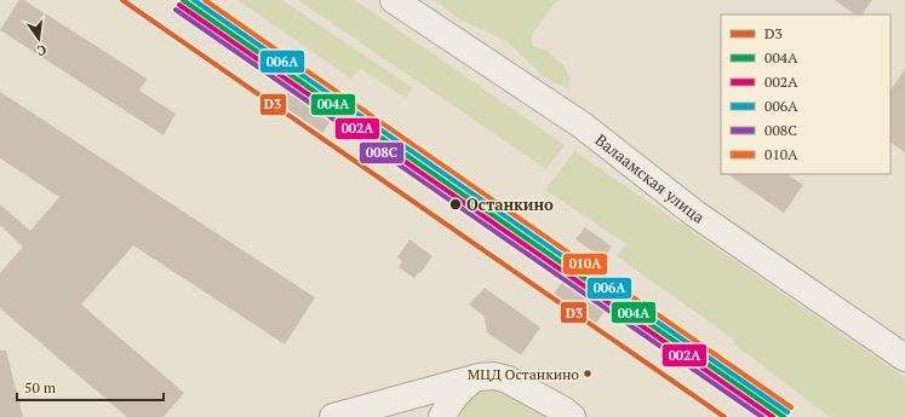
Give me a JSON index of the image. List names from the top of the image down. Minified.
{"streets":{"street":["Валаамская улица"]},"places":["Останкино","МЦД Останкино"],"lines":["transit line D3","transit line 004А","transit line 006А","transit line 010А","transit line 002А","transit line 008С"],"legend":["D3","004А","002А","006А","008С","010А"],"scale_bar":"50 m","north":"bottom"}
